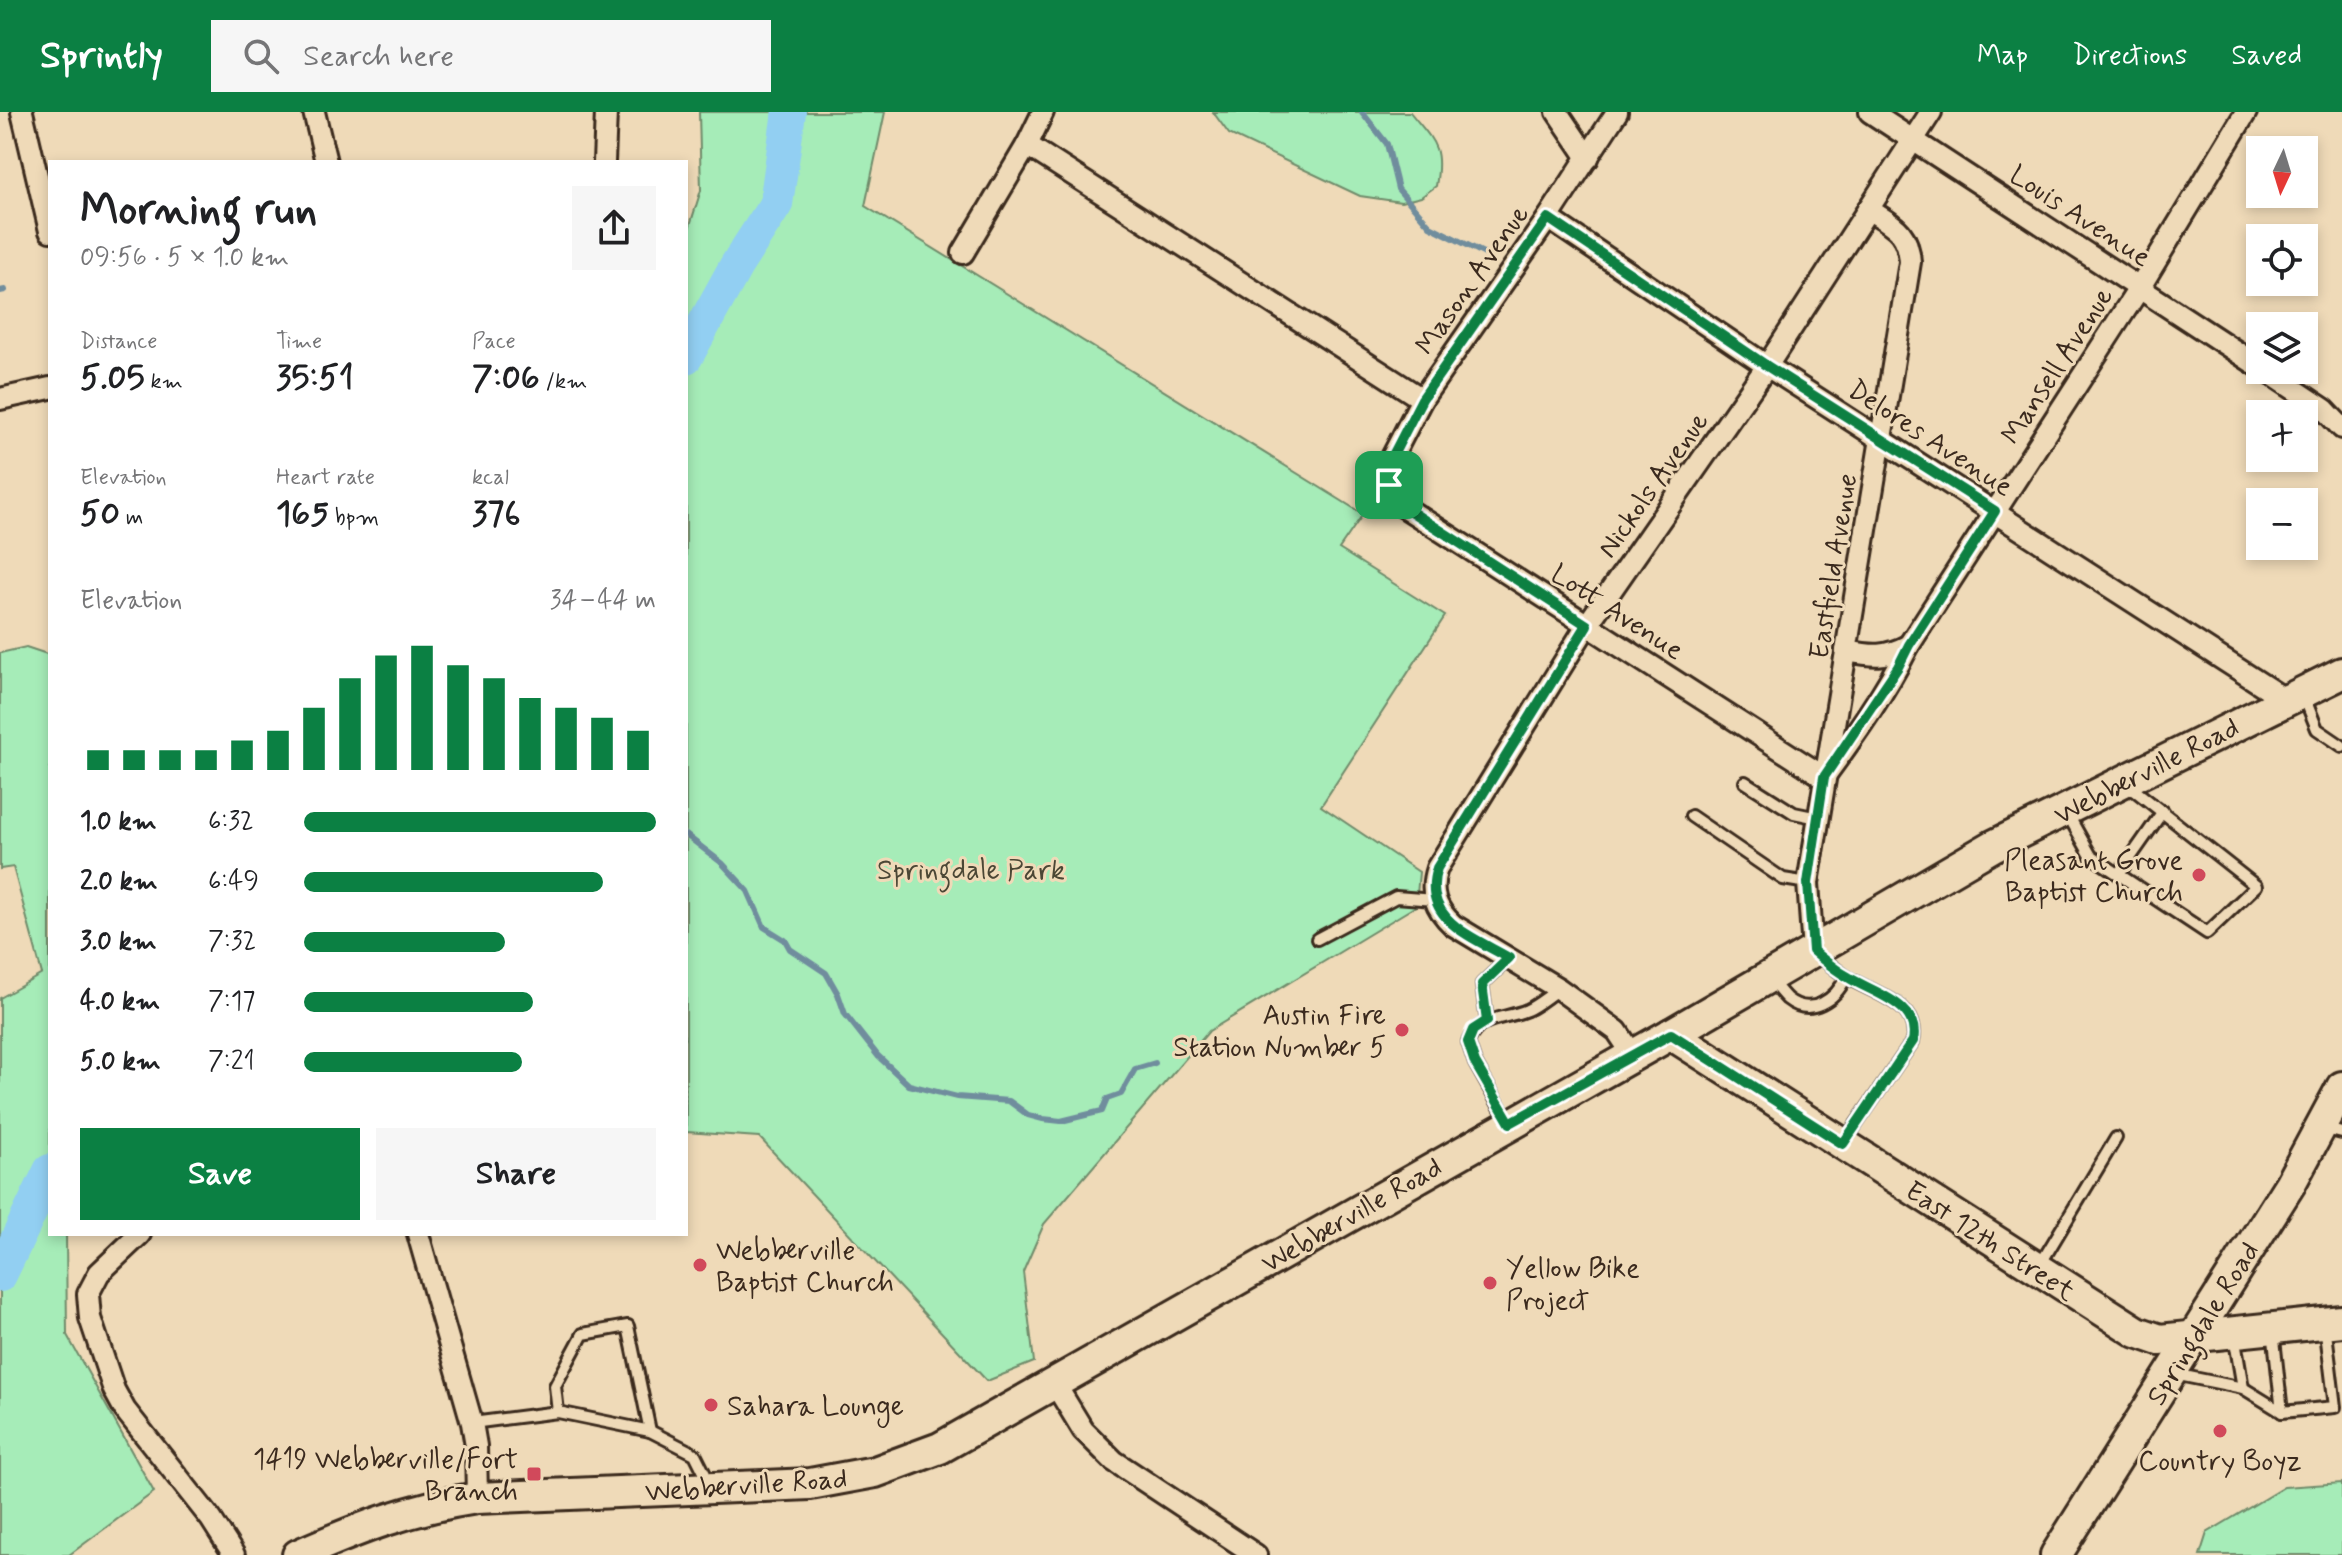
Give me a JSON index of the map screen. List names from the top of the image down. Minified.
{"streets":{"street":["Louis Avenue","Mason Avenue","Mansell Avenue","Delores Avenue","Nickols Avenue","Eastfield Avenue","Lott Avenue","Webberville Road","East 12th Street","Springdale Road"]},"crossings":[["Louis Avenue","Mansell Avenue"],["Louis Avenue","Nickols Avenue"],["Mason Avenue","Delores Avenue"],["Mason Avenue","Lott Avenue"],["Mansell Avenue","Delores Avenue"],["Mansell Avenue","Eastfield Avenue"],["Mansell Avenue","Lott Avenue"],["Delores Avenue","Nickols Avenue"],["Delores Avenue","Eastfield Avenue"],["Delores Avenue","Webberville Road"],["Nickols Avenue","Eastfield Avenue"],["Nickols Avenue","Lott Avenue"],["Eastfield Avenue","Lott Avenue"],["Eastfield Avenue","Webberville Road"],["Webberville Road","East 12th Street"],["East 12th Street","Springdale Road"]],"parks":["Springdale Park"],"places":{"other":["Pleasant Grove Baptist Church","Austin Fire Station Number 5","Webberville Baptist Church","Yellow Bike Project","Sahara Lounge","Country Boyz"],"transit":["1419 Webberville/Fort Branch"]},"north":"bottom","page":{"header":"Sprintly","search":"Search here","nav":["Map","Directions","Saved"],"map_buttons":["+","−"],"heading":["Morning run","09:56 · 5 × 1.0 km"],"stats":[["Distance","5.05 km"],["Time","35:51"],["Pace","7:06 /km"],["Elevation","50 m"],["Heart rate","165 bpm"],["kcal","376"]],"chart":["Elevation","34–44 m"],"list":[{"name":"1.0 km","note":"6:32"},{"name":"2.0 km","note":"6:49"},{"name":"3.0 km","note":"7:32"},{"name":"4.0 km","note":"7:17"},{"name":"5.0 km","note":"7:21"}],"buttons":["Save","Share"]}}
